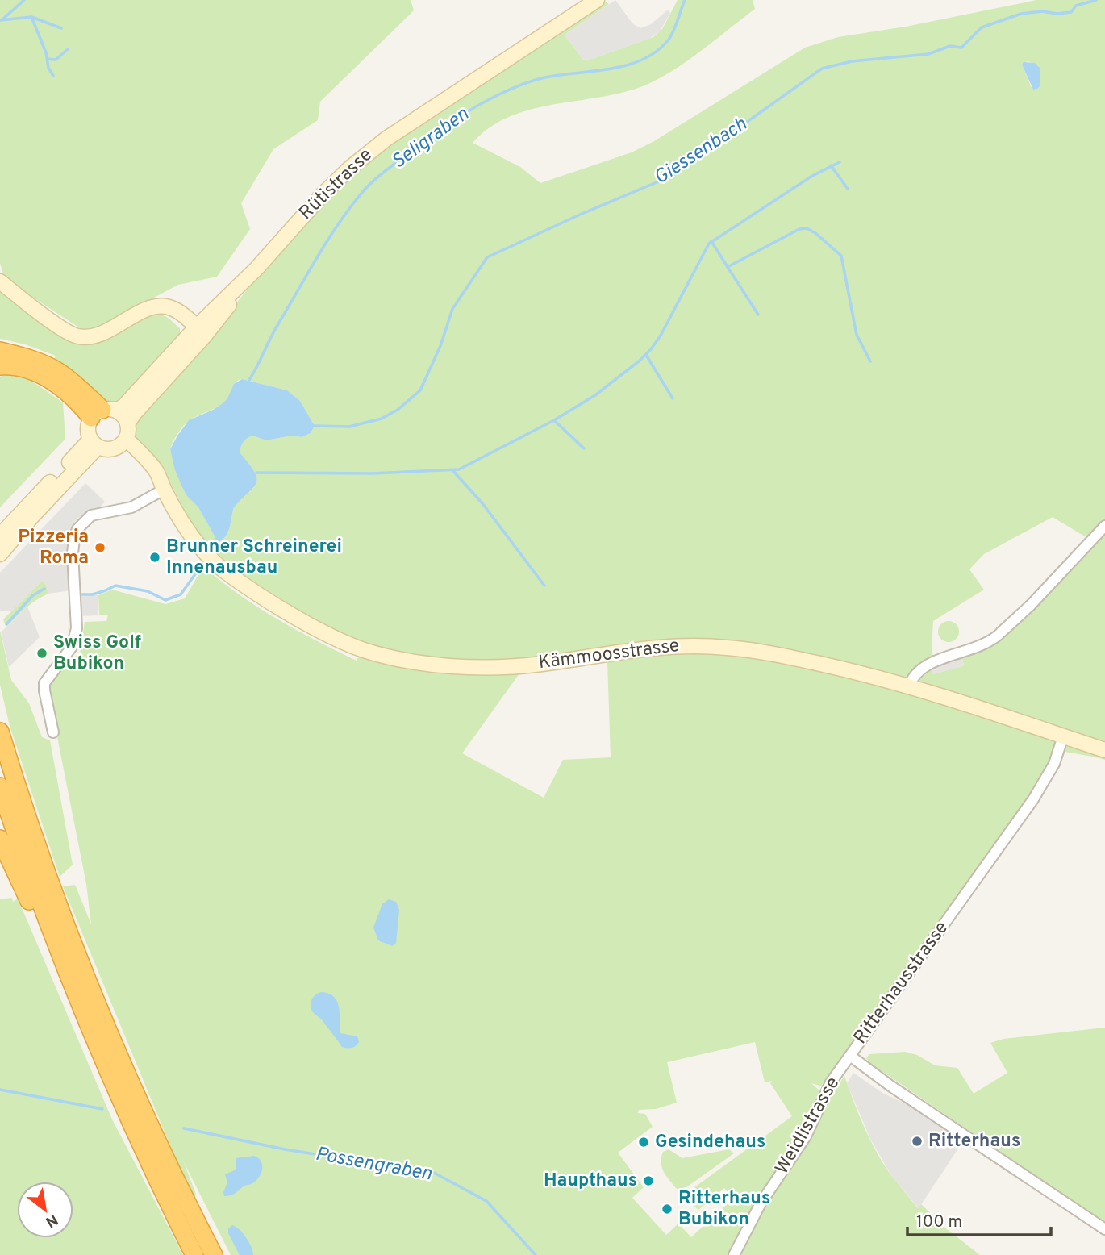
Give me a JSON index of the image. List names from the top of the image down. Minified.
{"streets":{"street":["Rütistrasse","Kämmoosstrasse","Ritterhausstrasse","Weidlistrasse"]},"crossings":[["Rütistrasse","Kämmoosstrasse"],["Kämmoosstrasse","Ritterhausstrasse"],["Ritterhausstrasse","Weidlistrasse"]],"water":["Seligraben","Giessenbach","Possengraben"],"places":["Pizzeria Roma","Brunner Schreinerei Innenausbau","Swiss Golf Bubikon","Ritterhaus","Gesindehaus","Haupthaus","Ritterhaus Bubikon"],"scale_bar":"100 m","north":"bottom right"}
